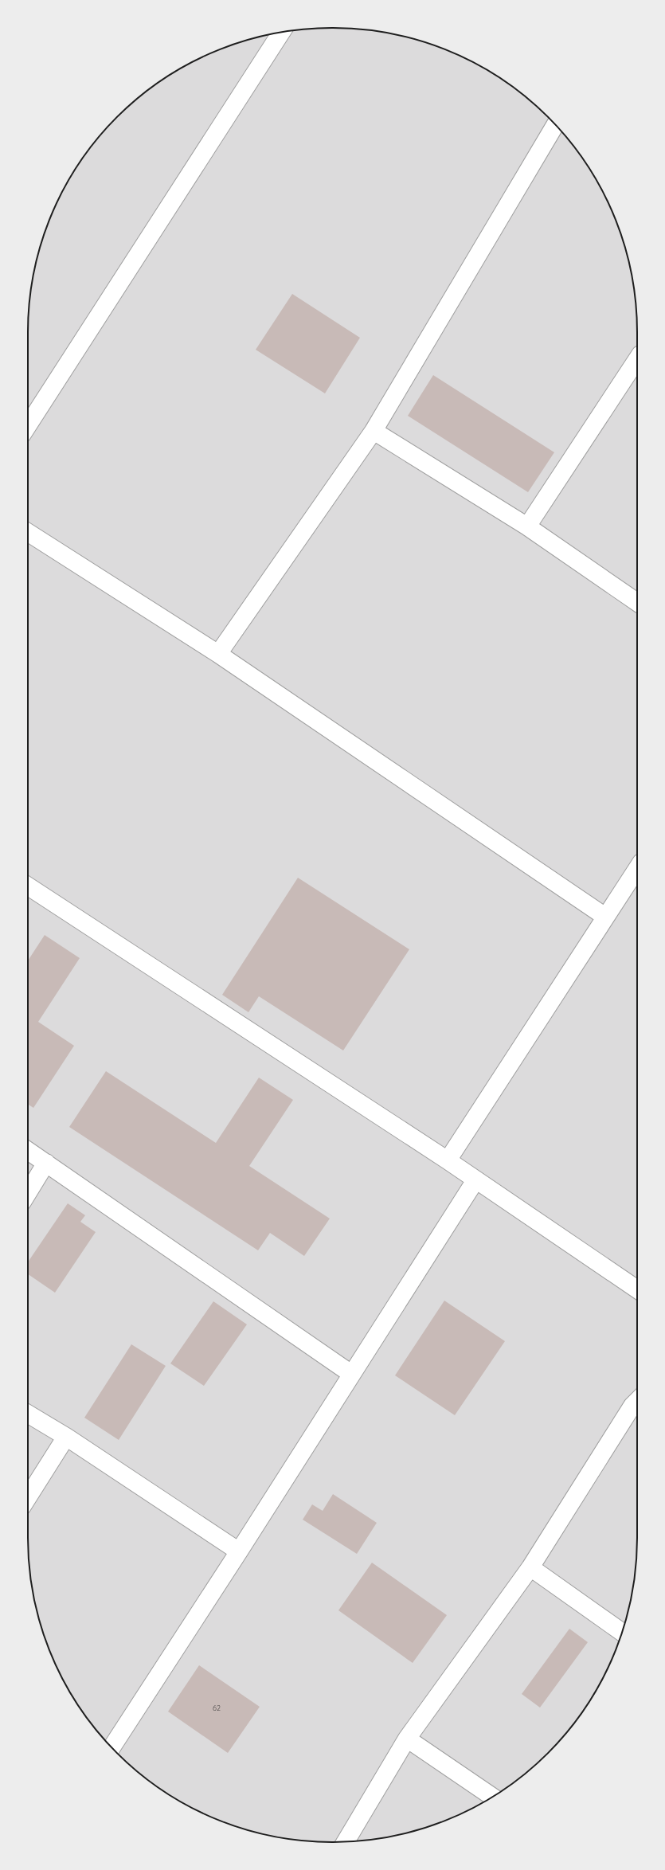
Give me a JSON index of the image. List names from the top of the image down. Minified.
{"house_numbers":["62"]}
